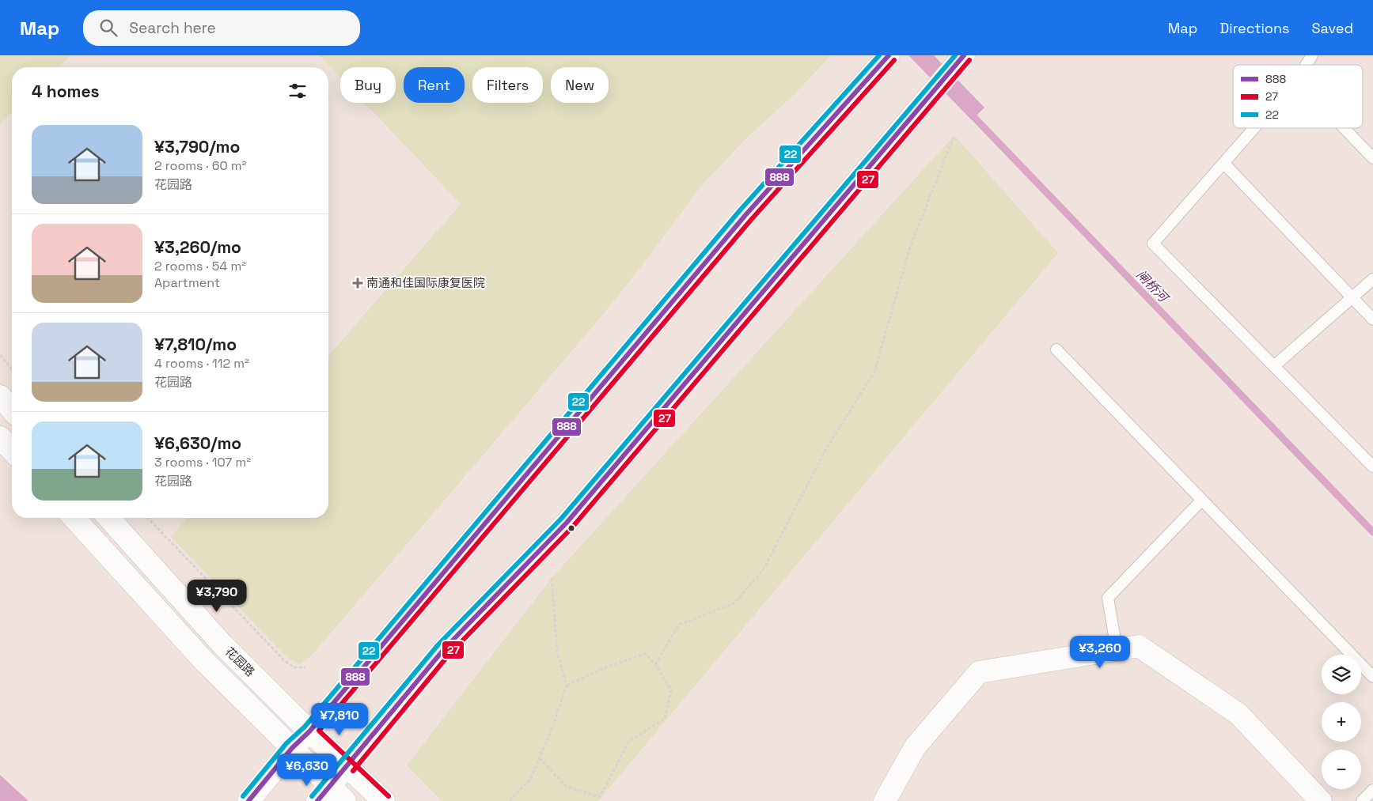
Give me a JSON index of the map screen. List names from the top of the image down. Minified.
{"streets":{"main road":["花园路"]},"water":["闸桥河"],"places":{"health":["南通和佳国际康复医院"]},"lines":["transit line 888","transit line 22","transit line 27"],"legend":["888","27","22"],"page":{"header":"Map","search":"Search here","nav":["Map","Directions","Saved"],"chip":["Buy","Rent","Filters","New"],"heading":"4 homes","list":[{"name":"¥3,790/mo","note":"2 rooms · 60 m² · 花园路"},{"name":"¥3,260/mo","note":"2 rooms · 54 m² · Apartment"},{"name":"¥7,810/mo","note":"4 rooms · 112 m² · 花园路"},{"name":"¥6,630/mo","note":"3 rooms · 107 m² · 花园路"}],"price":["¥3,790","¥3,260","¥7,810","¥6,630"],"map_buttons":["+","−"]}}
